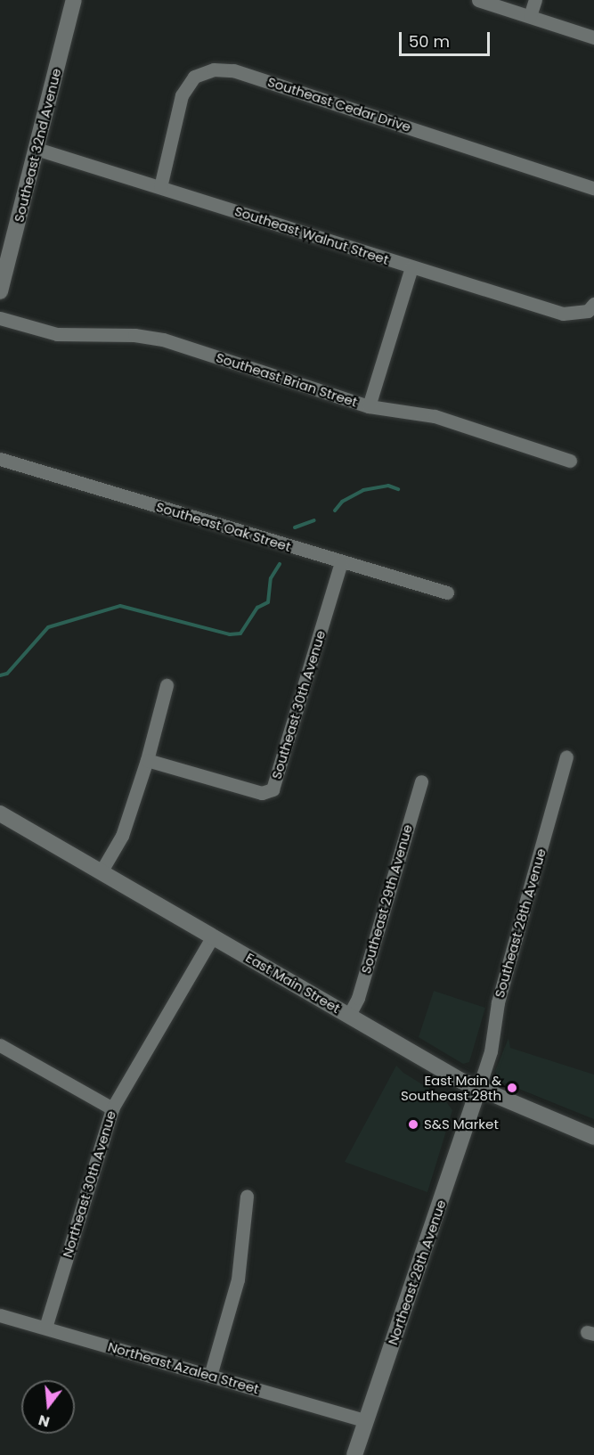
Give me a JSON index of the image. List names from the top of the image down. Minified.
{"streets":{"main road":["Southeast 32nd Avenue","East Main Street","Northeast 28th Avenue"],"street":["Southeast Cedar Drive","Southeast Walnut Street","Southeast Brian Street","Southeast Oak Street","Southeast 30th Avenue","Southeast 29th Avenue","Southeast 28th Avenue","Northeast 30th Avenue","Northeast Azalea Street"]},"crossings":[["Southeast Cedar Drive","Southeast Walnut Street"],["Southeast 32nd Avenue","Southeast Walnut Street"],["Southeast Oak Street","Southeast 30th Avenue"],["Southeast 29th Avenue","East Main Street"],["Southeast 28th Avenue","East Main Street"],["Southeast 28th Avenue","Northeast 28th Avenue"],["East Main Street","Northeast 30th Avenue"],["East Main Street","Northeast 28th Avenue"],["Northeast 30th Avenue","Northeast Azalea Street"],["Northeast 28th Avenue","Northeast Azalea Street"]],"places":["East Main & Southeast 28th","S&S Market"],"scale_bar":"50 m","north":"bottom"}
